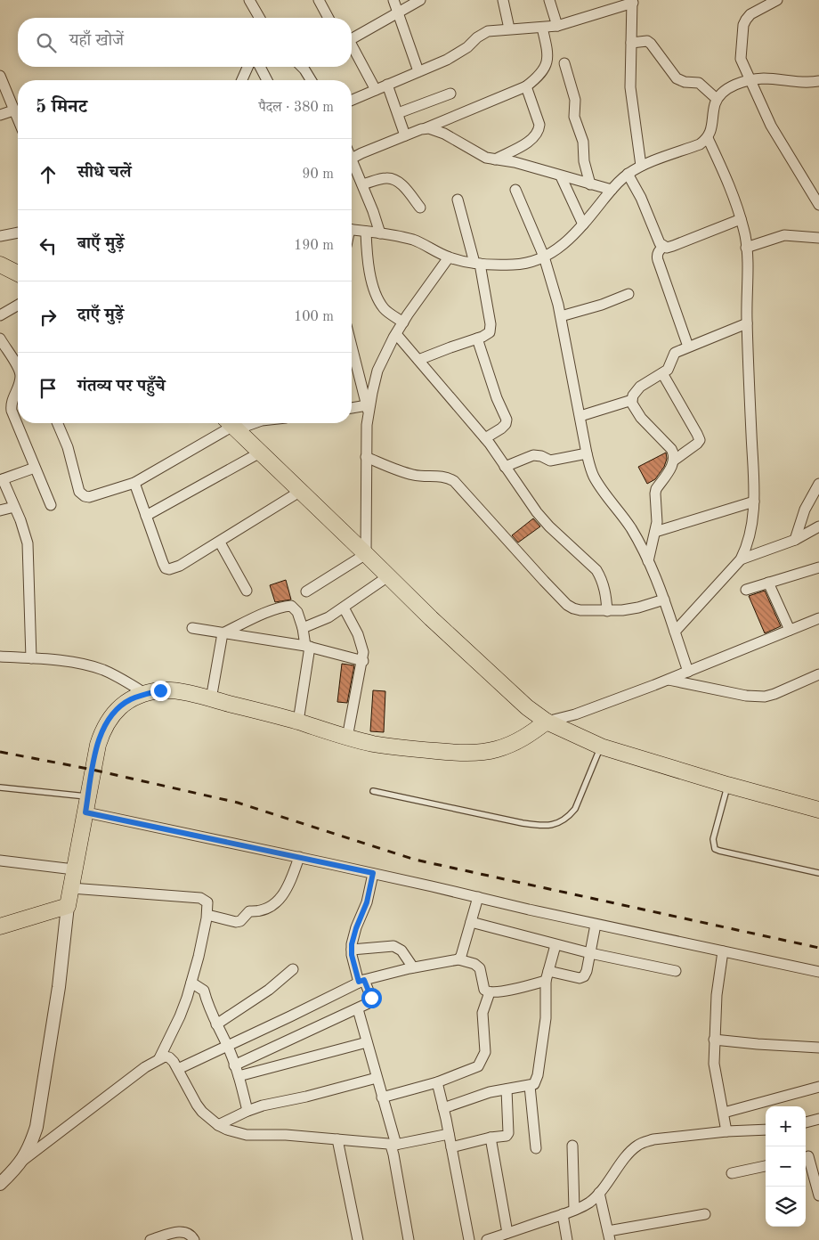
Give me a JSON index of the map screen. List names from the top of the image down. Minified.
{"page":{"search":"यहाँ खोजें","heading":["5 मिनट","पैदल · 380 m"],"list":[["सीधे चलें","90 m"],["बाएँ मुड़ें","190 m"],["दाएँ मुड़ें","100 m"],"गंतव्य पर पहुँचे"],"map_buttons":["+","−"]}}
